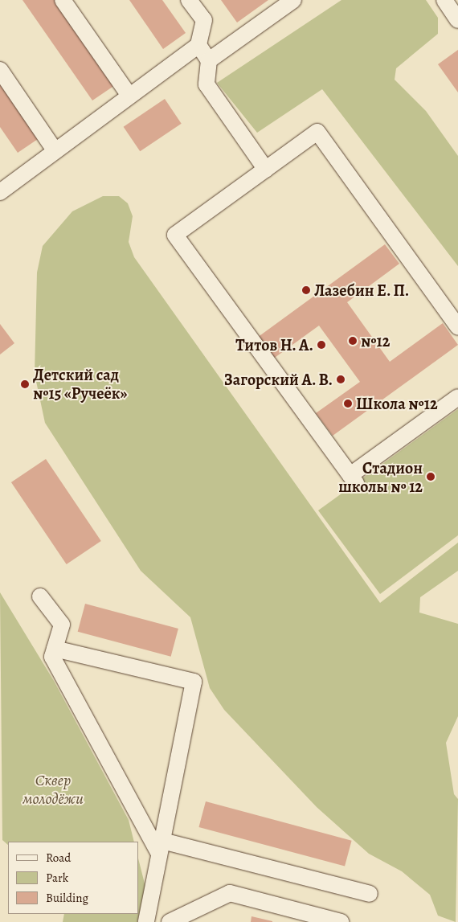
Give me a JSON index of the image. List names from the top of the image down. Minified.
{"parks":["Сквер молодёжи"],"places":["Лазебин Е. П.","№12","Титов Н. А.","Загорский А. В.","Детский сад №15 «Ручеёк»","Школа №12","Стадион школы № 12"],"legend":["Road","Park","Building"]}
